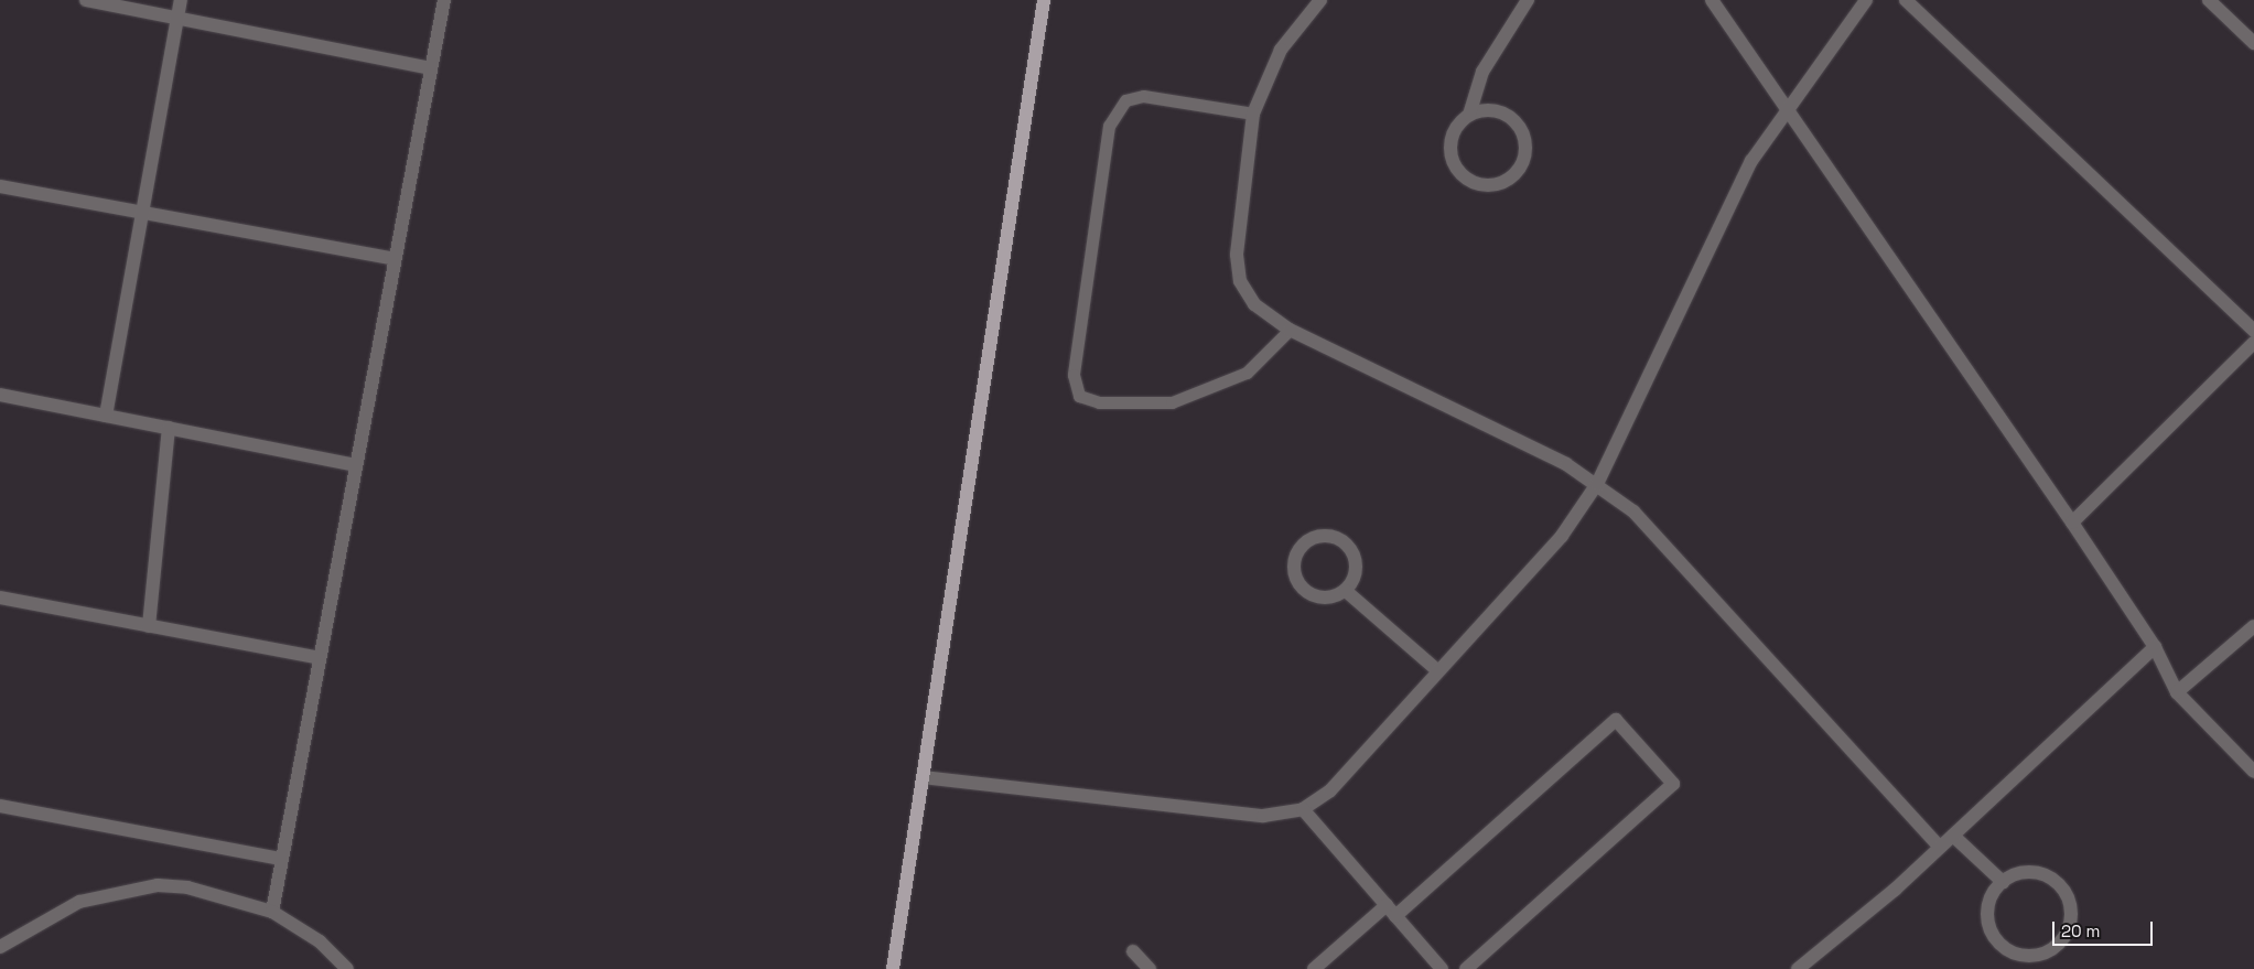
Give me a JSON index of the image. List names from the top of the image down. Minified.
{"scale_bar":"20 m"}
